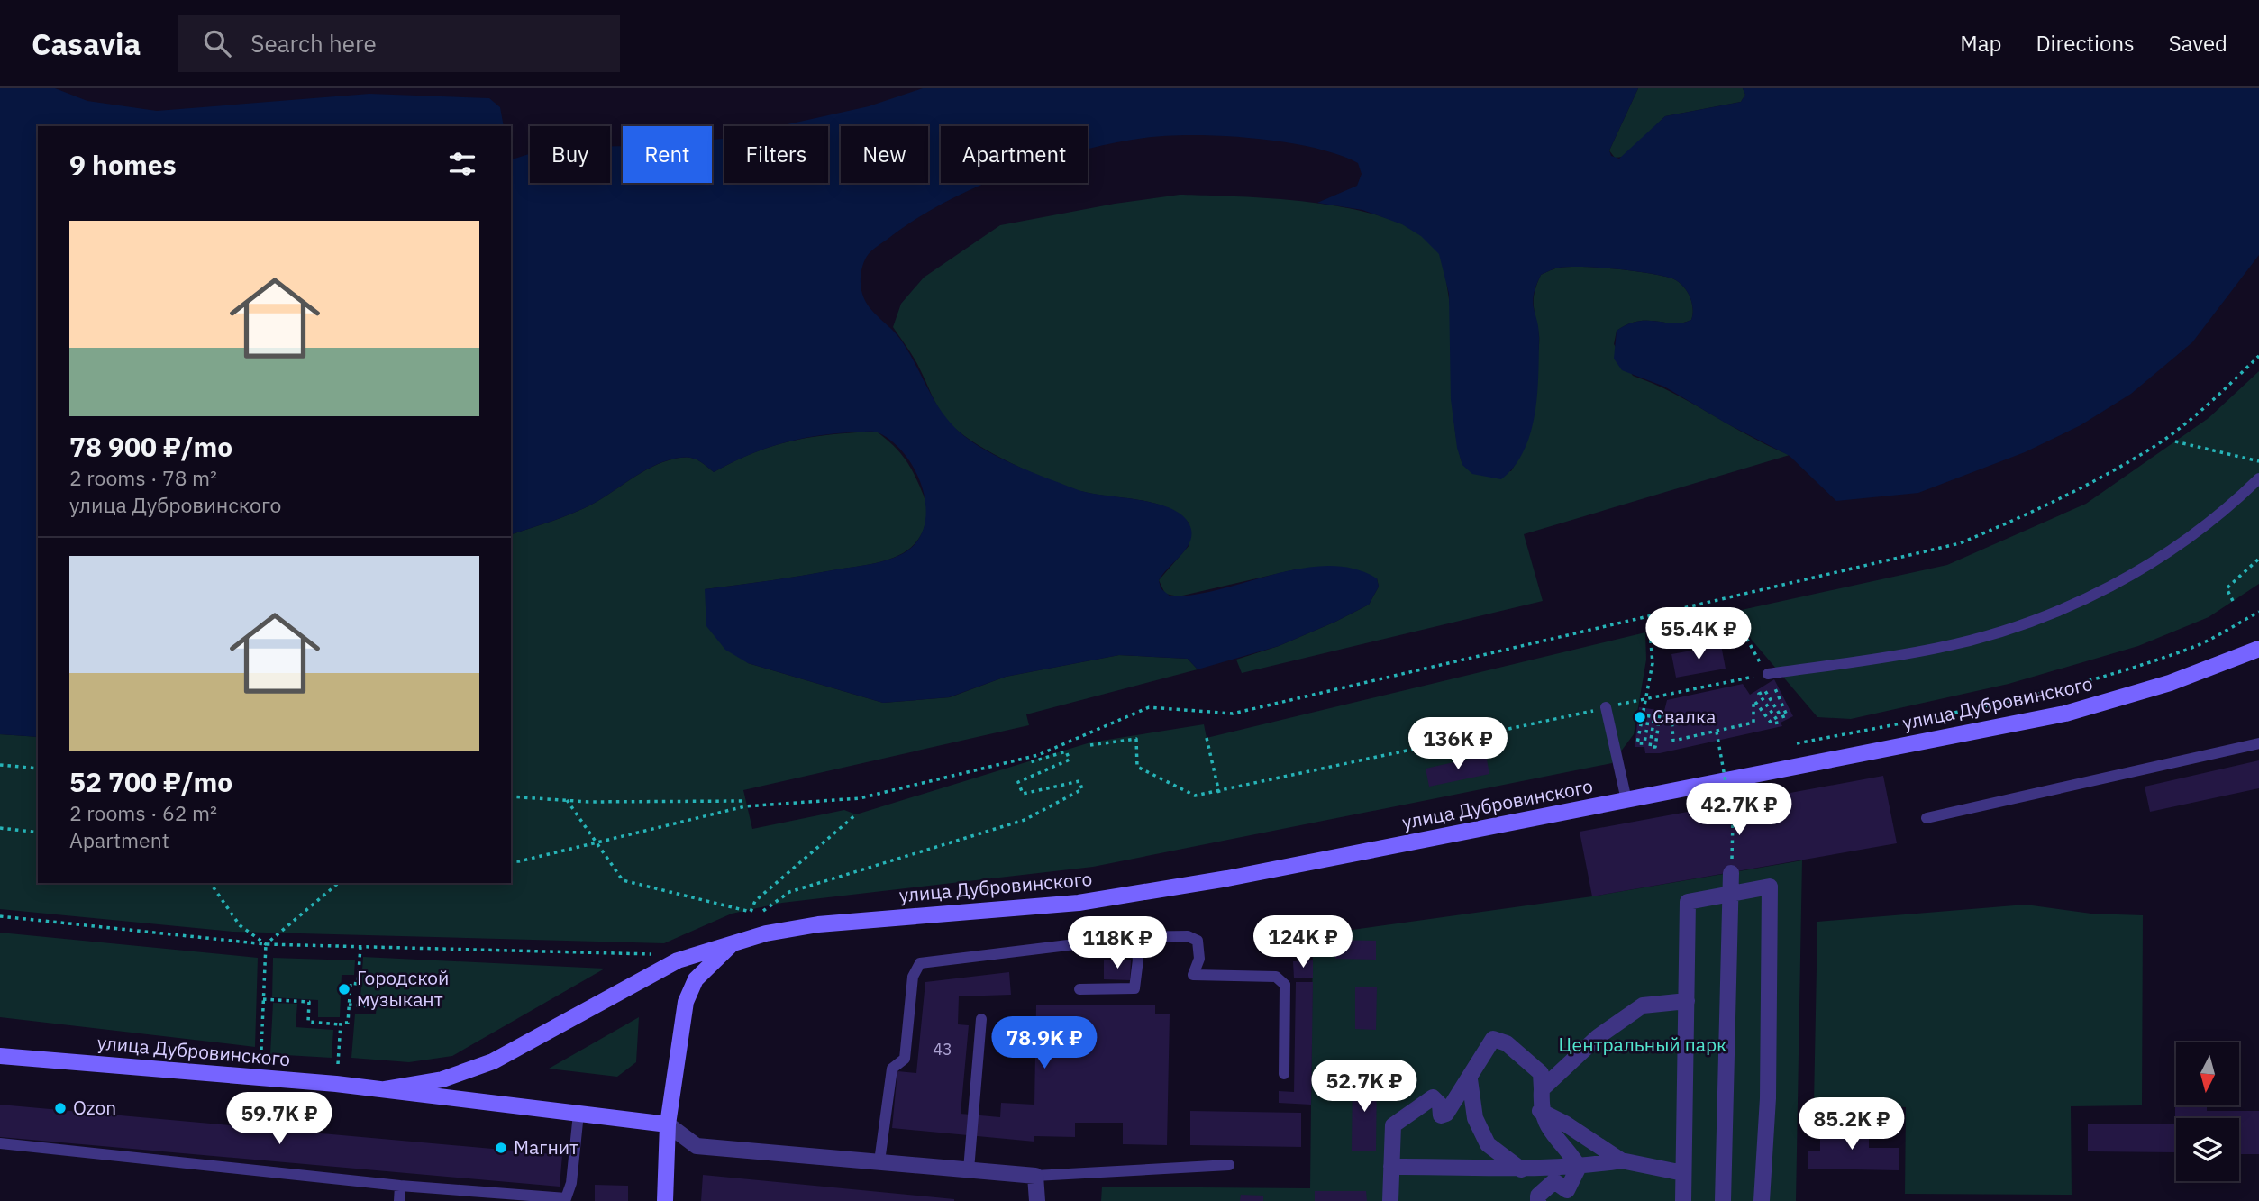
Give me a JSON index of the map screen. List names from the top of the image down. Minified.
{"streets":{"main road":["улица Дубровинского"]},"parks":["Центральный парк"],"places":["Свалка","Городской музыкант","Ozon","Магнит"],"house_numbers":["43"],"north":"bottom","page":{"header":"Casavia","search":"Search here","nav":["Map","Directions","Saved"],"chip":["Buy","Rent","Filters","New","Apartment"],"heading":"9 homes","list":[{"name":"78 900 ₽/mo","note":"2 rooms · 78 m² · улица Дубровинского"},{"name":"52 700 ₽/mo","note":"2 rooms · 62 m² · Apartment"}],"price":["55.4K ₽","136K ₽","42.7K ₽","124K ₽","118K ₽","78.9K ₽","52.7K ₽","59.7K ₽","85.2K ₽"]}}
